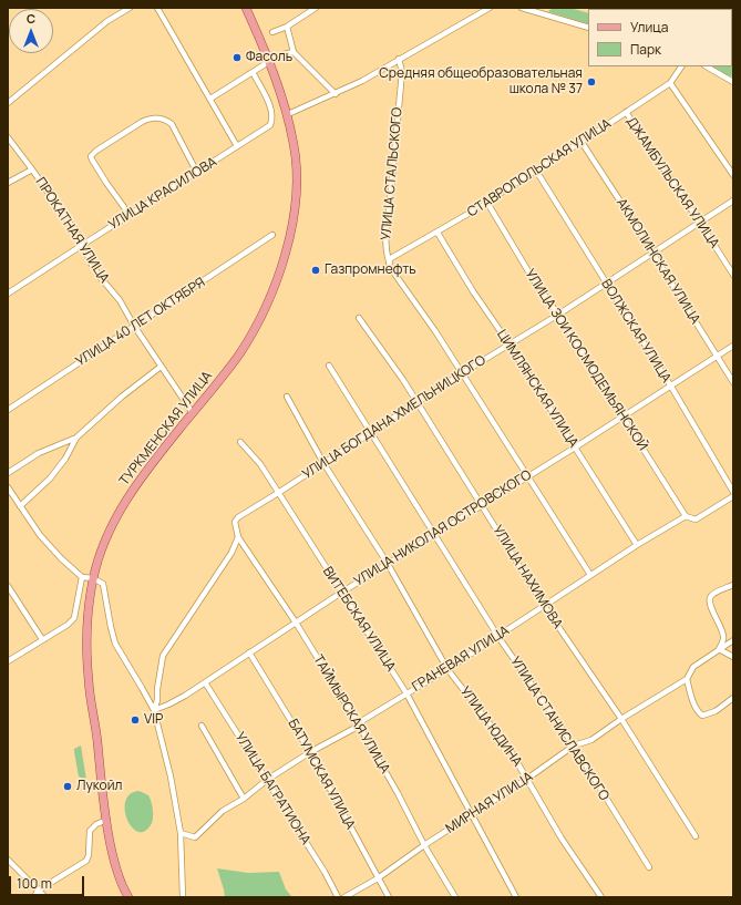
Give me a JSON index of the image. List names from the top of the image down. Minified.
{"streets":{"main road":["ТУРКМЕНСКАЯ УЛИЦА"],"street":["СТАВРОПОЛЬСКАЯ УЛИЦА","УЛИЦА СТАЛЬСКОГО","ДЖАМБУЛЬСКАЯ УЛИЦА","УЛИЦА КРАСИЛОВА","ПРОКАТНАЯ УЛИЦА","АКМОЛИНСКАЯ УЛИЦА","УЛИЦА 40 ЛЕТ ОКТЯБРЯ","ВОЛЖСКАЯ УЛИЦА","УЛИЦА ЗОИ КОСМОДЕМЬЯНСКОЙ","ЦИМЛЯНСКАЯ УЛИЦА","УЛИЦА БОГДАНА ХМЕЛЬНИЦКОГО","УЛИЦА НИКОЛАЯ ОСТРОВСКОГО","УЛИЦА НАХИМОВА","ВИТЕБСКАЯ УЛИЦА","ГРАНЕВАЯ УЛИЦА","ТАЙМЫРСКАЯ УЛИЦА","УЛИЦА ЮДИНА","УЛИЦА СТАНИСЛАВСКОГО","БАТУМСКАЯ УЛИЦА","УЛИЦА БАГРАТИОНА","МИРНАЯ УЛИЦА"]},"crossings":[["СТАВРОПОЛЬСКАЯ УЛИЦА","УЛИЦА СТАЛЬСКОГО"],["СТАВРОПОЛЬСКАЯ УЛИЦА","ДЖАМБУЛЬСКАЯ УЛИЦА"],["СТАВРОПОЛЬСКАЯ УЛИЦА","АКМОЛИНСКАЯ УЛИЦА"],["СТАВРОПОЛЬСКАЯ УЛИЦА","ВОЛЖСКАЯ УЛИЦА"],["СТАВРОПОЛЬСКАЯ УЛИЦА","УЛИЦА ЗОИ КОСМОДЕМЬЯНСКОЙ"],["СТАВРОПОЛЬСКАЯ УЛИЦА","ЦИМЛЯНСКАЯ УЛИЦА"],["ДЖАМБУЛЬСКАЯ УЛИЦА","УЛИЦА БОГДАНА ХМЕЛЬНИЦКОГО"],["УЛИЦА КРАСИЛОВА","ПРОКАТНАЯ УЛИЦА"],["ПРОКАТНАЯ УЛИЦА","УЛИЦА 40 ЛЕТ ОКТЯБРЯ"],["ПРОКАТНАЯ УЛИЦА","ТУРКМЕНСКАЯ УЛИЦА"],["АКМОЛИНСКАЯ УЛИЦА","УЛИЦА БОГДАНА ХМЕЛЬНИЦКОГО"],["АКМОЛИНСКАЯ УЛИЦА","УЛИЦА НИКОЛАЯ ОСТРОВСКОГО"],["ВОЛЖСКАЯ УЛИЦА","УЛИЦА БОГДАНА ХМЕЛЬНИЦКОГО"],["ВОЛЖСКАЯ УЛИЦА","УЛИЦА НИКОЛАЯ ОСТРОВСКОГО"],["УЛИЦА ЗОИ КОСМОДЕМЬЯНСКОЙ","УЛИЦА БОГДАНА ХМЕЛЬНИЦКОГО"],["УЛИЦА ЗОИ КОСМОДЕМЬЯНСКОЙ","УЛИЦА НИКОЛАЯ ОСТРОВСКОГО"],["УЛИЦА ЗОИ КОСМОДЕМЬЯНСКОЙ","ГРАНЕВАЯ УЛИЦА"],["ЦИМЛЯНСКАЯ УЛИЦА","УЛИЦА БОГДАНА ХМЕЛЬНИЦКОГО"],["ЦИМЛЯНСКАЯ УЛИЦА","УЛИЦА НИКОЛАЯ ОСТРОВСКОГО"],["ЦИМЛЯНСКАЯ УЛИЦА","ГРАНЕВАЯ УЛИЦА"],["УЛИЦА БОГДАНА ХМЕЛЬНИЦКОГО","УЛИЦА НИКОЛАЯ ОСТРОВСКОГО"],["УЛИЦА БОГДАНА ХМЕЛЬНИЦКОГО","УЛИЦА НАХИМОВА"],["УЛИЦА БОГДАНА ХМЕЛЬНИЦКОГО","ВИТЕБСКАЯ УЛИЦА"],["УЛИЦА БОГДАНА ХМЕЛЬНИЦКОГО","ТАЙМЫРСКАЯ УЛИЦА"],["УЛИЦА БОГДАНА ХМЕЛЬНИЦКОГО","УЛИЦА ЮДИНА"],["УЛИЦА БОГДАНА ХМЕЛЬНИЦКОГО","УЛИЦА СТАНИСЛАВСКОГО"],["УЛИЦА НИКОЛАЯ ОСТРОВСКОГО","УЛИЦА НАХИМОВА"],["УЛИЦА НИКОЛАЯ ОСТРОВСКОГО","ВИТЕБСКАЯ УЛИЦА"],["УЛИЦА НИКОЛАЯ ОСТРОВСКОГО","ТАЙМЫРСКАЯ УЛИЦА"],["УЛИЦА НИКОЛАЯ ОСТРОВСКОГО","УЛИЦА ЮДИНА"],["УЛИЦА НИКОЛАЯ ОСТРОВСКОГО","УЛИЦА СТАНИСЛАВСКОГО"],["УЛИЦА НИКОЛАЯ ОСТРОВСКОГО","БАТУМСКАЯ УЛИЦА"],["УЛИЦА НИКОЛАЯ ОСТРОВСКОГО","УЛИЦА БАГРАТИОНА"],["УЛИЦА НАХИМОВА","ГРАНЕВАЯ УЛИЦА"],["УЛИЦА НАХИМОВА","МИРНАЯ УЛИЦА"],["ВИТЕБСКАЯ УЛИЦА","ГРАНЕВАЯ УЛИЦА"],["ВИТЕБСКАЯ УЛИЦА","МИРНАЯ УЛИЦА"],["ГРАНЕВАЯ УЛИЦА","ТАЙМЫРСКАЯ УЛИЦА"],["ГРАНЕВАЯ УЛИЦА","УЛИЦА ЮДИНА"],["ГРАНЕВАЯ УЛИЦА","УЛИЦА СТАНИСЛАВСКОГО"],["ГРАНЕВАЯ УЛИЦА","БАТУМСКАЯ УЛИЦА"],["ГРАНЕВАЯ УЛИЦА","УЛИЦА БАГРАТИОНА"],["ТАЙМЫРСКАЯ УЛИЦА","МИРНАЯ УЛИЦА"],["УЛИЦА ЮДИНА","МИРНАЯ УЛИЦА"],["УЛИЦА СТАНИСЛАВСКОГО","МИРНАЯ УЛИЦА"],["БАТУМСКАЯ УЛИЦА","МИРНАЯ УЛИЦА"]],"places":["Фасоль","Средняя общеобразовательная школа № 37","Газпромнефть","VIP","Лукойл"],"legend":["Улица","Парк"],"scale_bar":"100 m","north":"top"}
